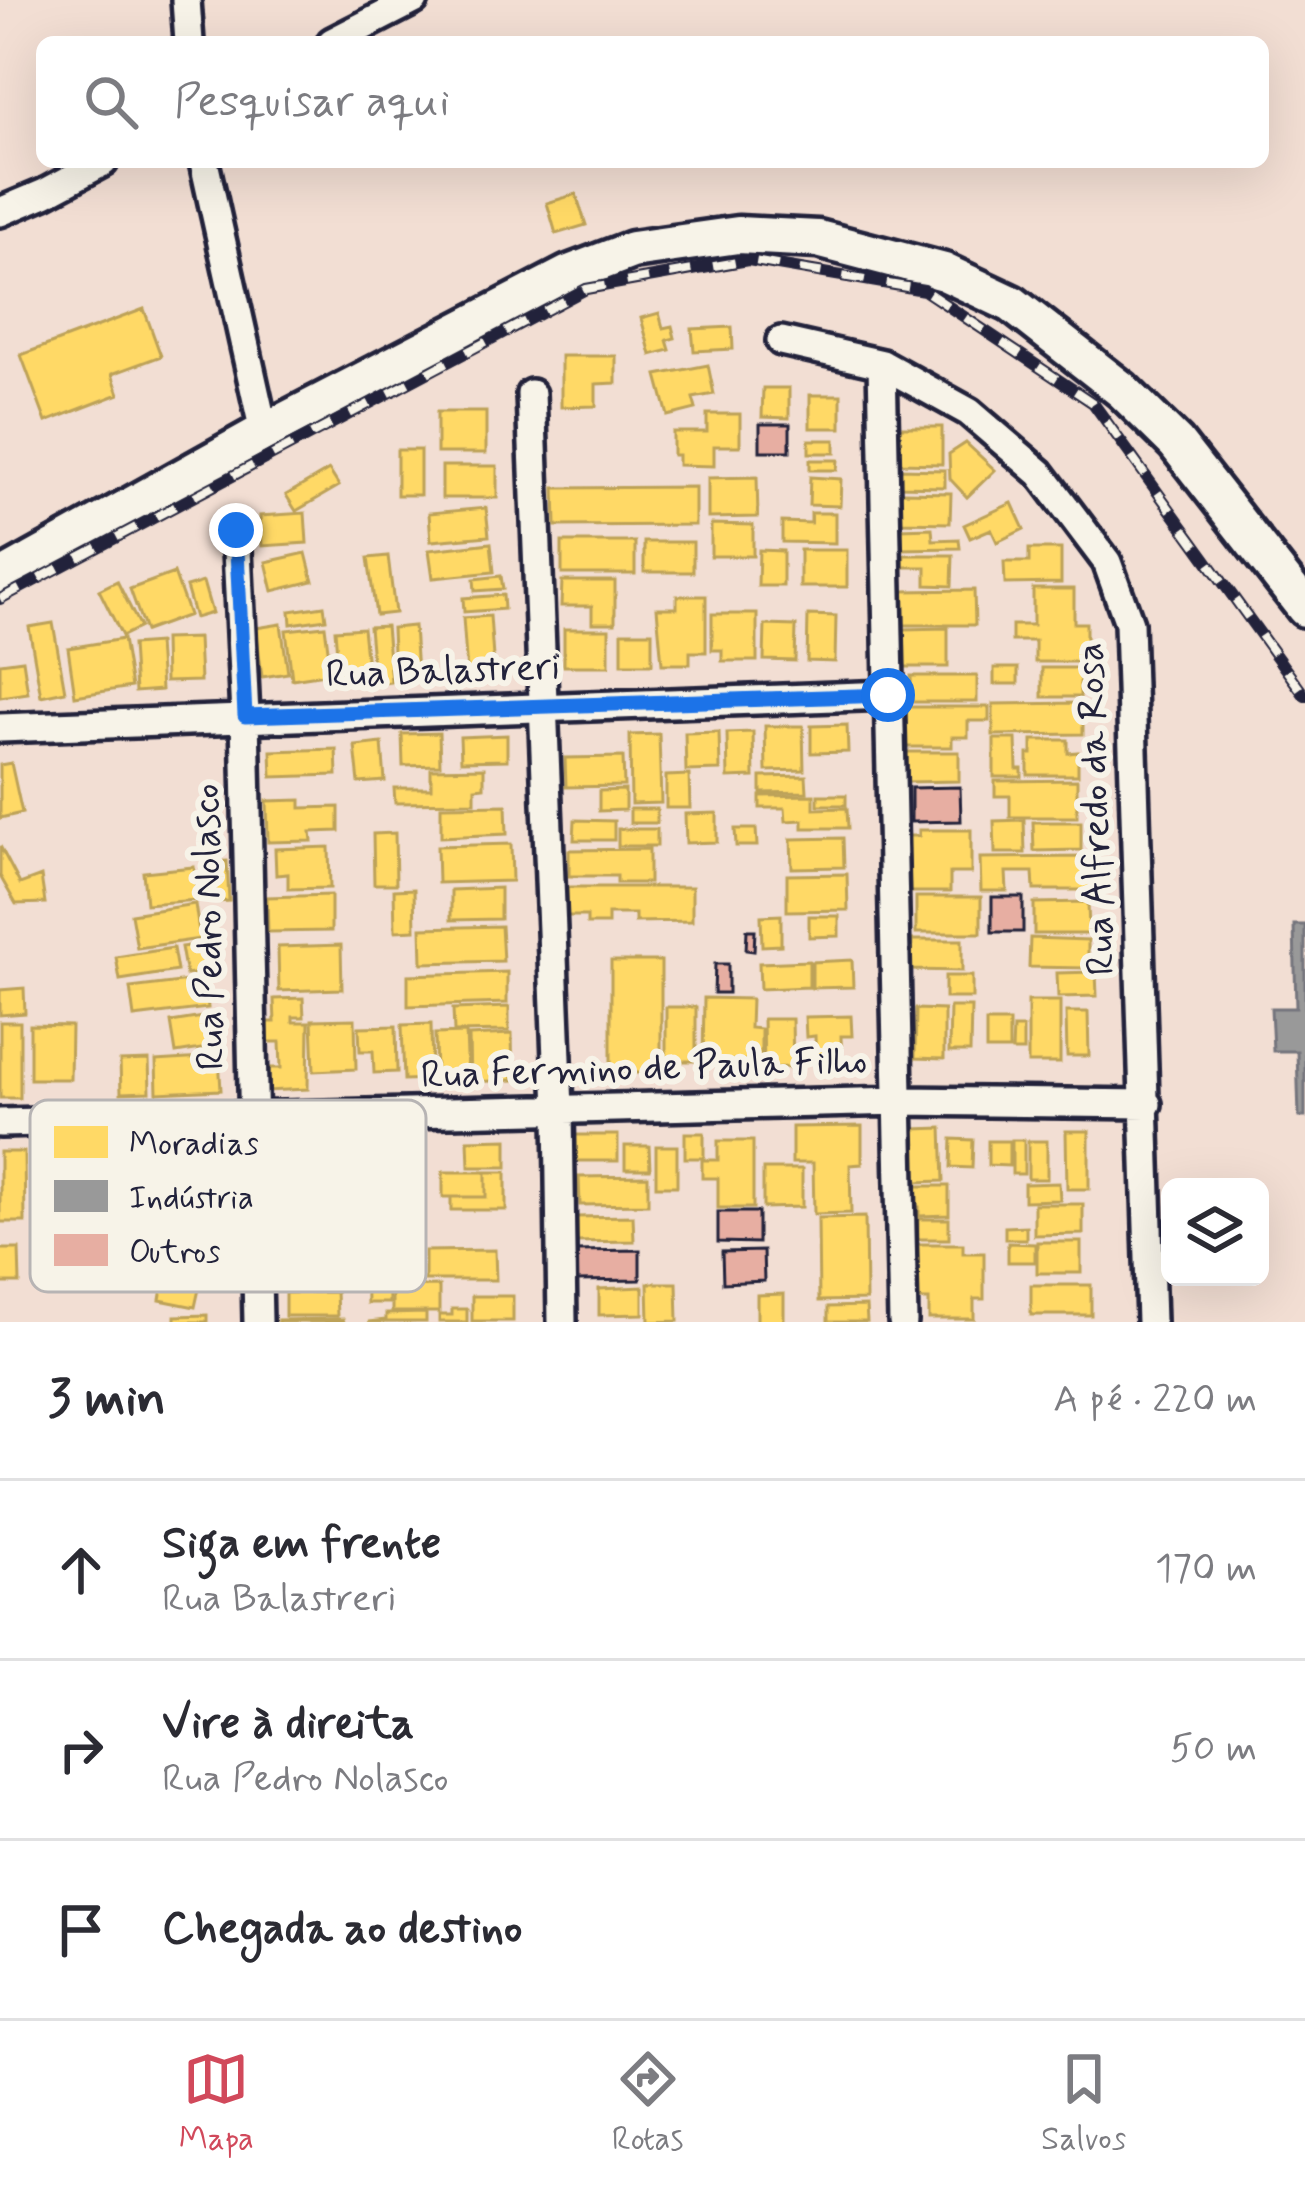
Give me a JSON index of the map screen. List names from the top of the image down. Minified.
{"streets":{"street":["Rua Balastreri","Rua Alfredo da Rosa","Rua Pedro Nolasco","Rua Fermino de Paula Filho"]},"crossings":[["Rua Balastreri","Rua Pedro Nolasco"],["Rua Alfredo da Rosa","Rua Fermino de Paula Filho"]],"legend":["Moradias","Indústria","Outros"],"page":{"search":"Pesquisar aqui","heading":["3 min","A pé · 220 m"],"list":[["Siga em frente","Rua Balastreri","170 m"],["Vire à direita","Rua Pedro Nolasco","50 m"],"Chegada ao destino"],"nav":["Mapa","Rotas","Salvos"]}}
